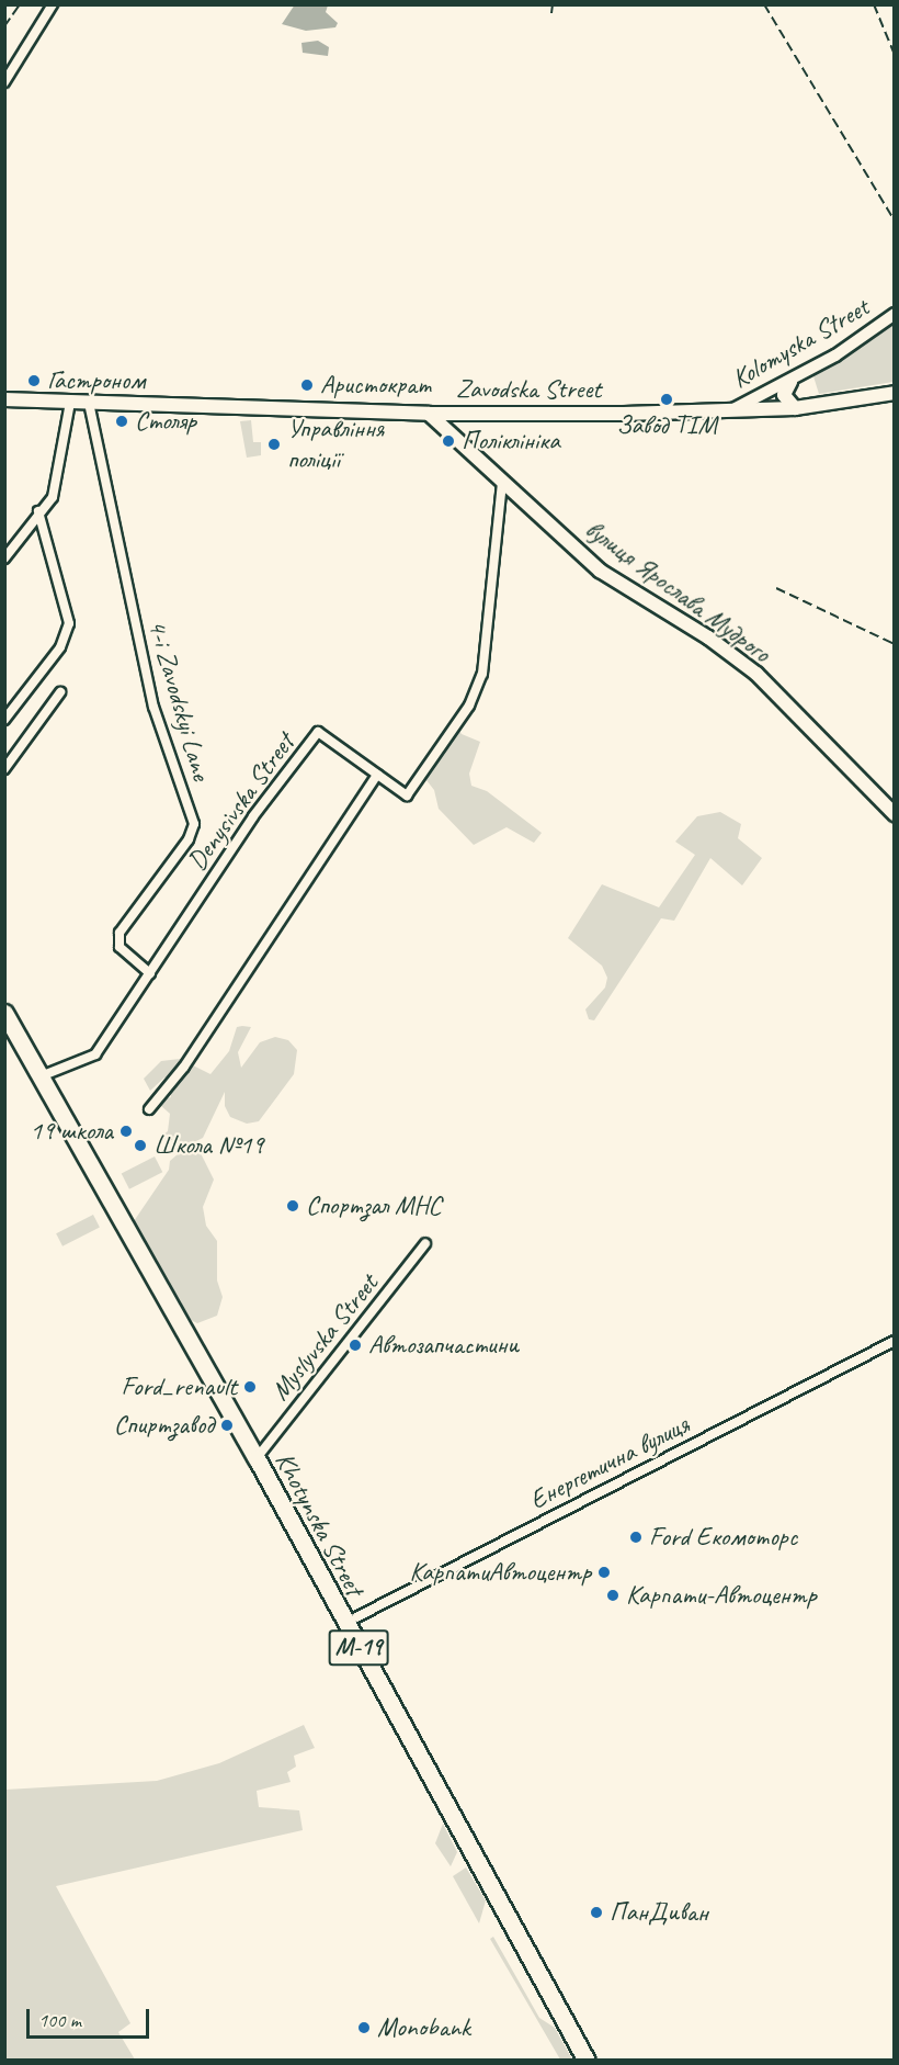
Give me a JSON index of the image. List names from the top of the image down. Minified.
{"streets":{"highway":["Khotynska Street","М-19"],"main road":["Zavodska Street","вулиця Ярослава Мудрого"],"street":["Kolomyska Street","4-i Zavodskyi Lane","Denysivska Street","Myslyvska Street","Енергетична вулиця"]},"crossings":[["Kolomyska Street","Zavodska Street"],["Zavodska Street","вулиця Ярослава Мудрого"],["Zavodska Street","4-i Zavodskyi Lane"],["вулиця Ярослава Мудрого","Denysivska Street"],["4-i Zavodskyi Lane","Denysivska Street"],["Denysivska Street","Khotynska Street"],["Myslyvska Street","Khotynska Street"],["Енергетична вулиця","Khotynska Street"]],"places":["Гастроном","Аристократ","Завод ТІМ","Столяр","Поліклініка","Управління поліції","19 школа","Школа №19","Спортзал МНС","Автозапчастини","Ford_renault","Спиртзавод","Ford Екомоторс","КарпатиАвтоцентр","Карпати-Автоцентр","ПанДиван","Monobank"],"scale_bar":"100 m"}
